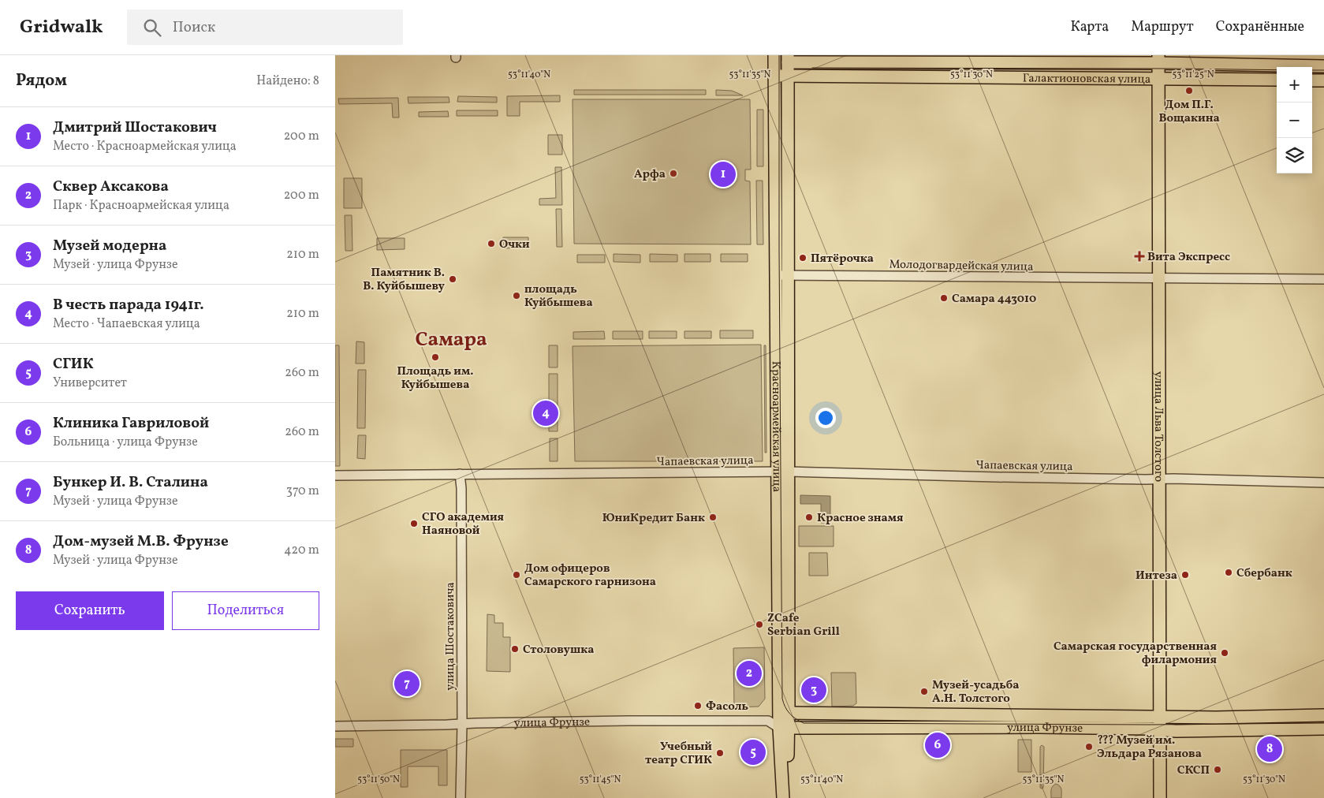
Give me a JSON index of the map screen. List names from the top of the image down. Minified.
{"streets":{"main road":["Галактионовская улица","Красноармейская улица","улица Льва Толстого","улица Фрунзе"],"street":["Молодогвардейская улица","Чапаевская улица","улица Шостаковича"]},"crossings":[["Галактионовская улица","Красноармейская улица"],["Галактионовская улица","улица Льва Толстого"],["Молодогвардейская улица","Красноармейская улица"],["Молодогвардейская улица","улица Льва Толстого"],["Красноармейская улица","Чапаевская улица"],["Красноармейская улица","улица Фрунзе"],["улица Льва Толстого","Чапаевская улица"],["улица Льва Толстого","улица Фрунзе"],["Чапаевская улица","улица Шостаковича"],["улица Шостаковича","улица Фрунзе"]],"districts":["Самара"],"places":{"other":["Дом П.Г. Вощакина","Арфа","Очки","Пятёрочка","Памятник В. В. Куйбышеву","площадь Куйбышева","Самара 443010","Площадь им. Куйбышева","ЮниКредит Банк","Красное знамя","СГО академия Наяновой","Сбербанк","Дом офицеров Самарского гарнизона","Интеза","ZCafe Serbian Grill","Столовушка","Самарская государственная филармония","Музей-усадьба А.Н. Толстого","Фасоль","??? Музей им. Эльдара Рязанова","Учебный театр СГИК","СКСП"],"health":["Вита Экспресс"]},"page":{"header":"Gridwalk","search":"Поиск","nav":["Карта","Маршрут","Сохранённые"],"heading":["Рядом","Найдено: 8"],"map_buttons":["+","−"],"list":[{"mark":"1","name":"Дмитрий Шостакович","note":"Место · Красноармейская улица","value":"200 m"},{"mark":"2","name":"Сквер Аксакова","note":"Парк · Красноармейская улица","value":"200 m"},{"mark":"3","name":"Музей модерна","note":"Музей · улица Фрунзе","value":"210 m"},{"mark":"4","name":"В честь парада 1941г.","note":"Место · Чапаевская улица","value":"210 m"},{"mark":"5","name":"СГИК","note":"Университет","value":"260 m"},{"mark":"6","name":"Клиника Гавриловой","note":"Больница · улица Фрунзе","value":"260 m"},{"mark":"7","name":"Бункер И. В. Сталина","note":"Музей · улица Фрунзе","value":"370 m"},{"mark":"8","name":"Дом-музей М.В. Фрунзе","note":"Музей · улица Фрунзе","value":"420 m"}],"pins":["1","4","2","7","3","6","8","5"],"buttons":["Сохранить","Поделиться"]},"coordinates":["53°11'40\"N","53°11'35\"N","53°11'30\"N","53°11'25\"N","53°11'50\"N","53°11'45\"N"]}
